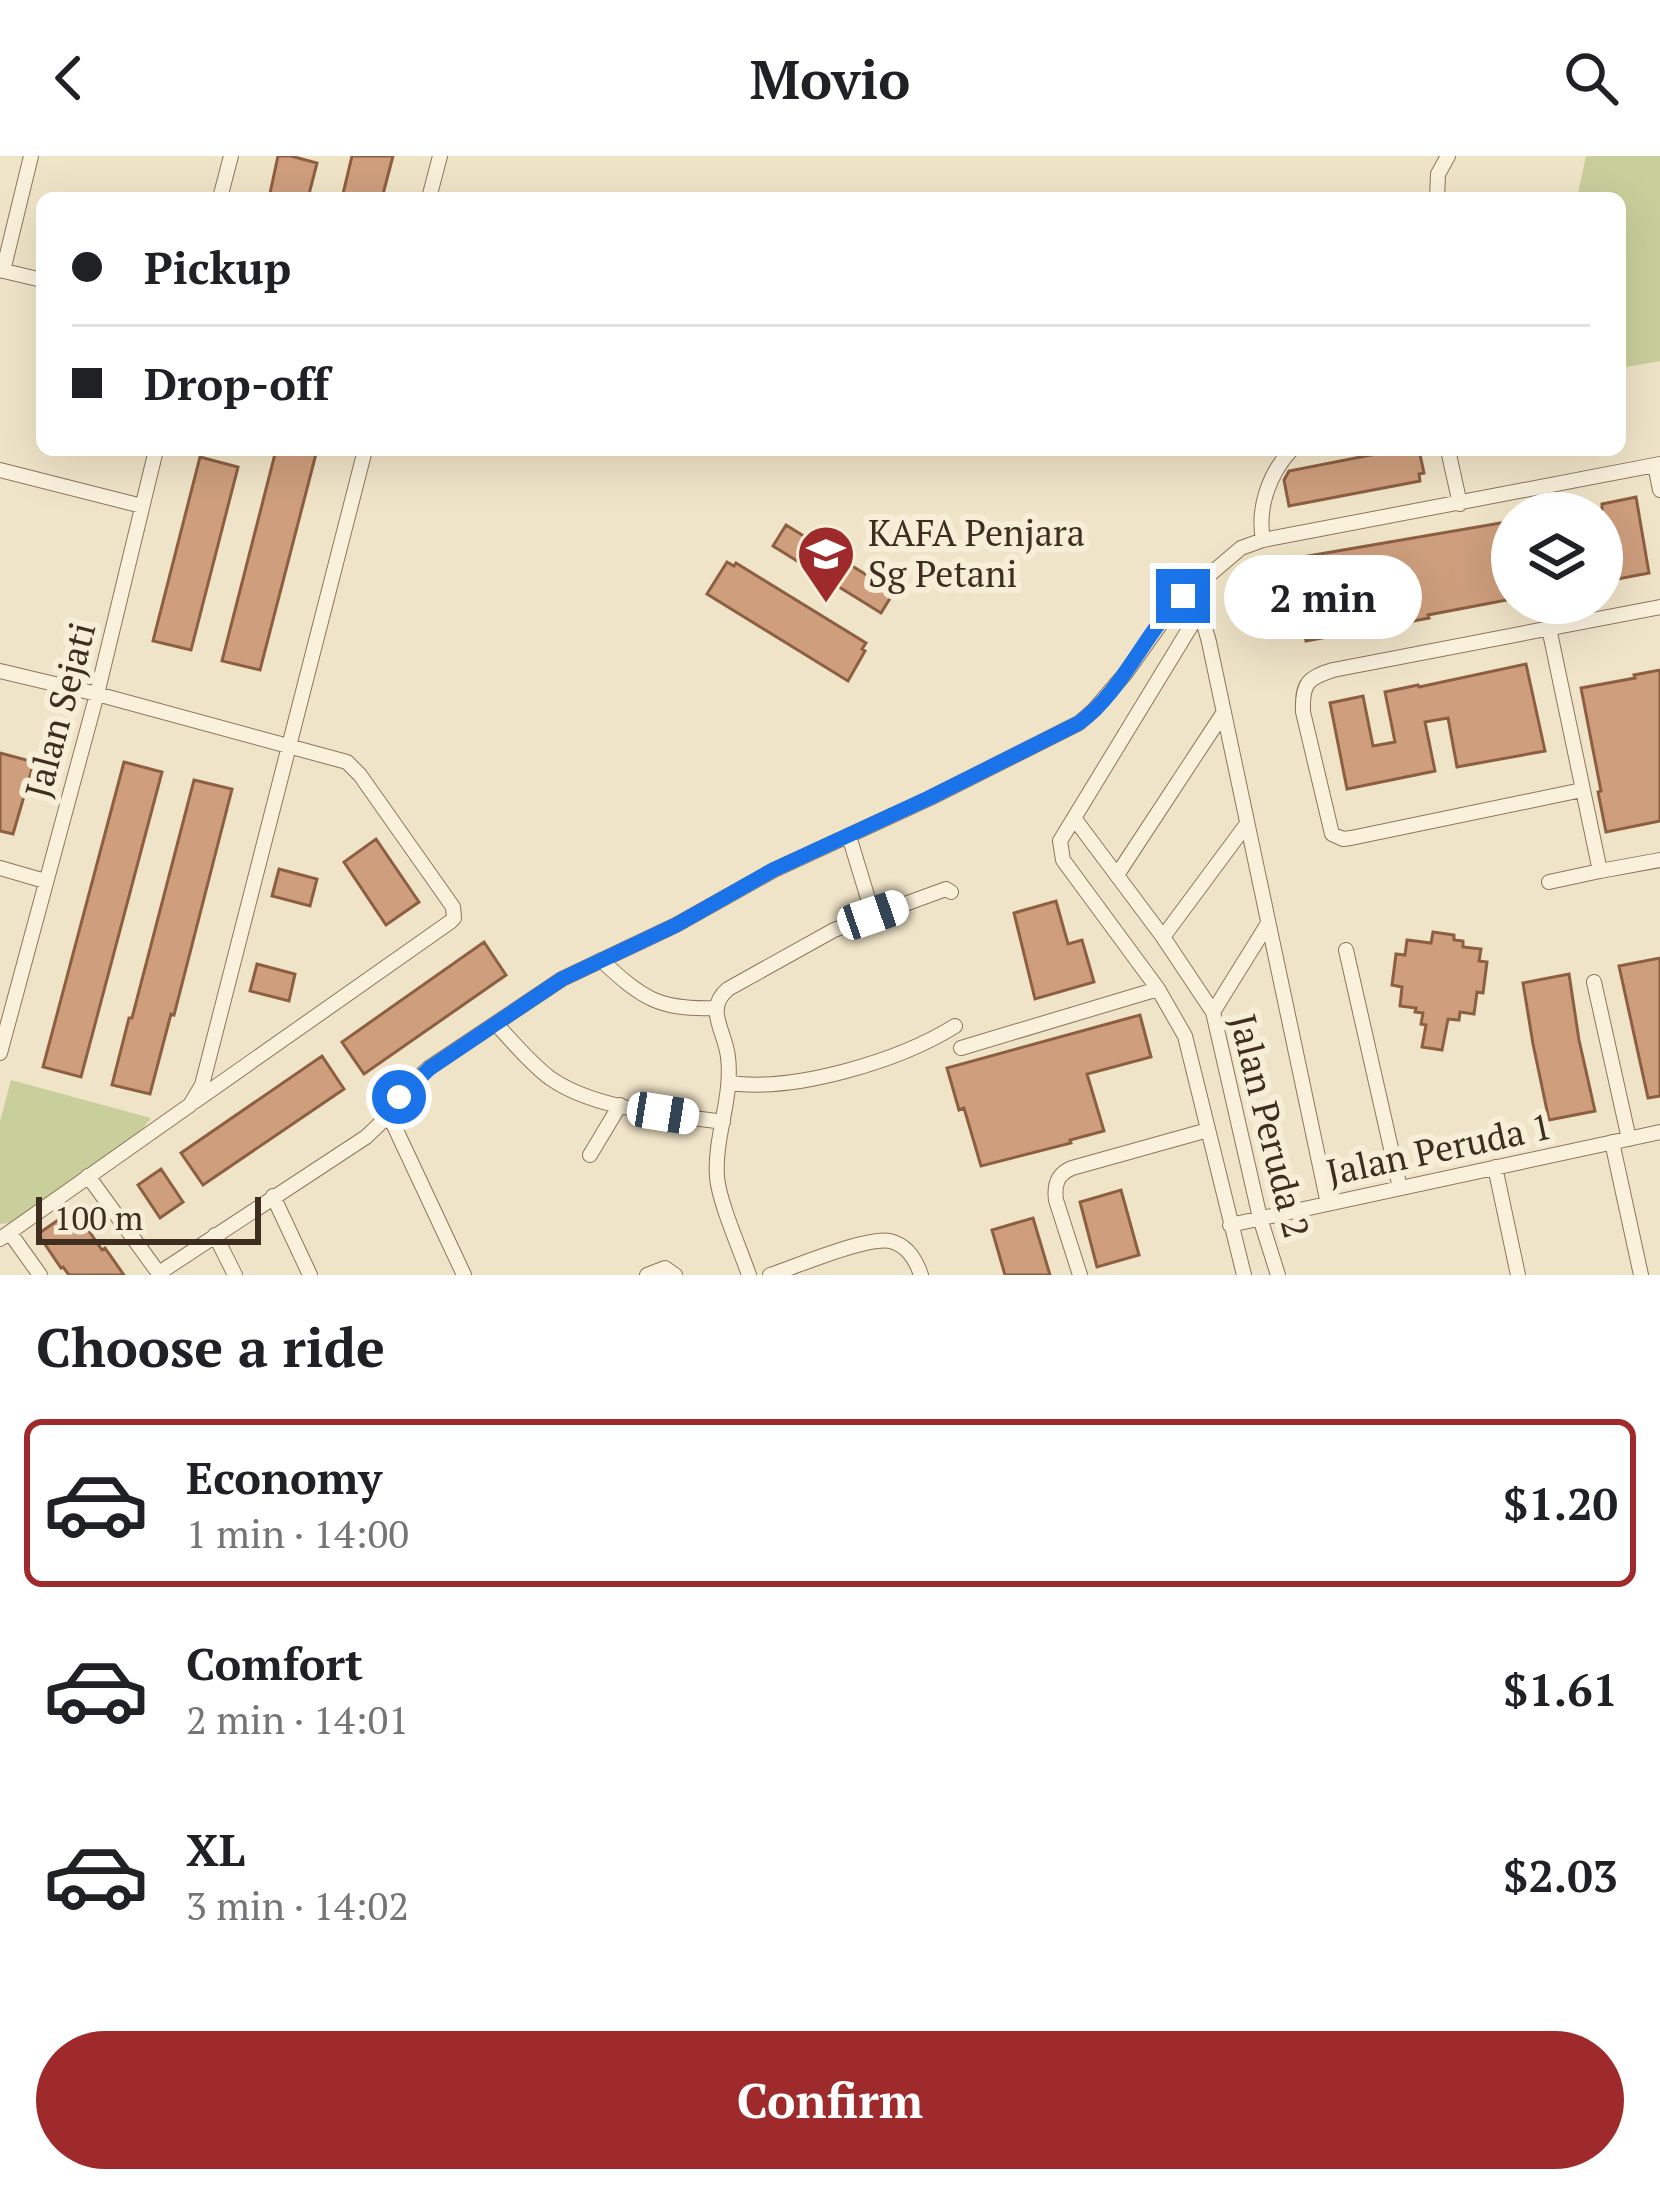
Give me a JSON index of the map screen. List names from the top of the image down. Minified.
{"streets":{"street":["Jalan Sejati","Jalan Peruda 2","Jalan Peruda 1"]},"crossings":[["Jalan Peruda 2","Jalan Peruda 1"]],"places":{"school or university":["KAFA Penjara Sg Petani"]},"scale_bar":"100 m","page":{"header":"Movio","banner":["Pickup","Drop-off"],"bubble":"2 min","scale":"100 m","heading":"Choose a ride","list":[{"name":"Economy","note":"1 min · 14:00","value":"$1.20"},{"name":"Comfort","note":"2 min · 14:01","value":"$1.61"},{"name":"XL","note":"3 min · 14:02","value":"$2.03"}],"buttons":"Confirm"}}
